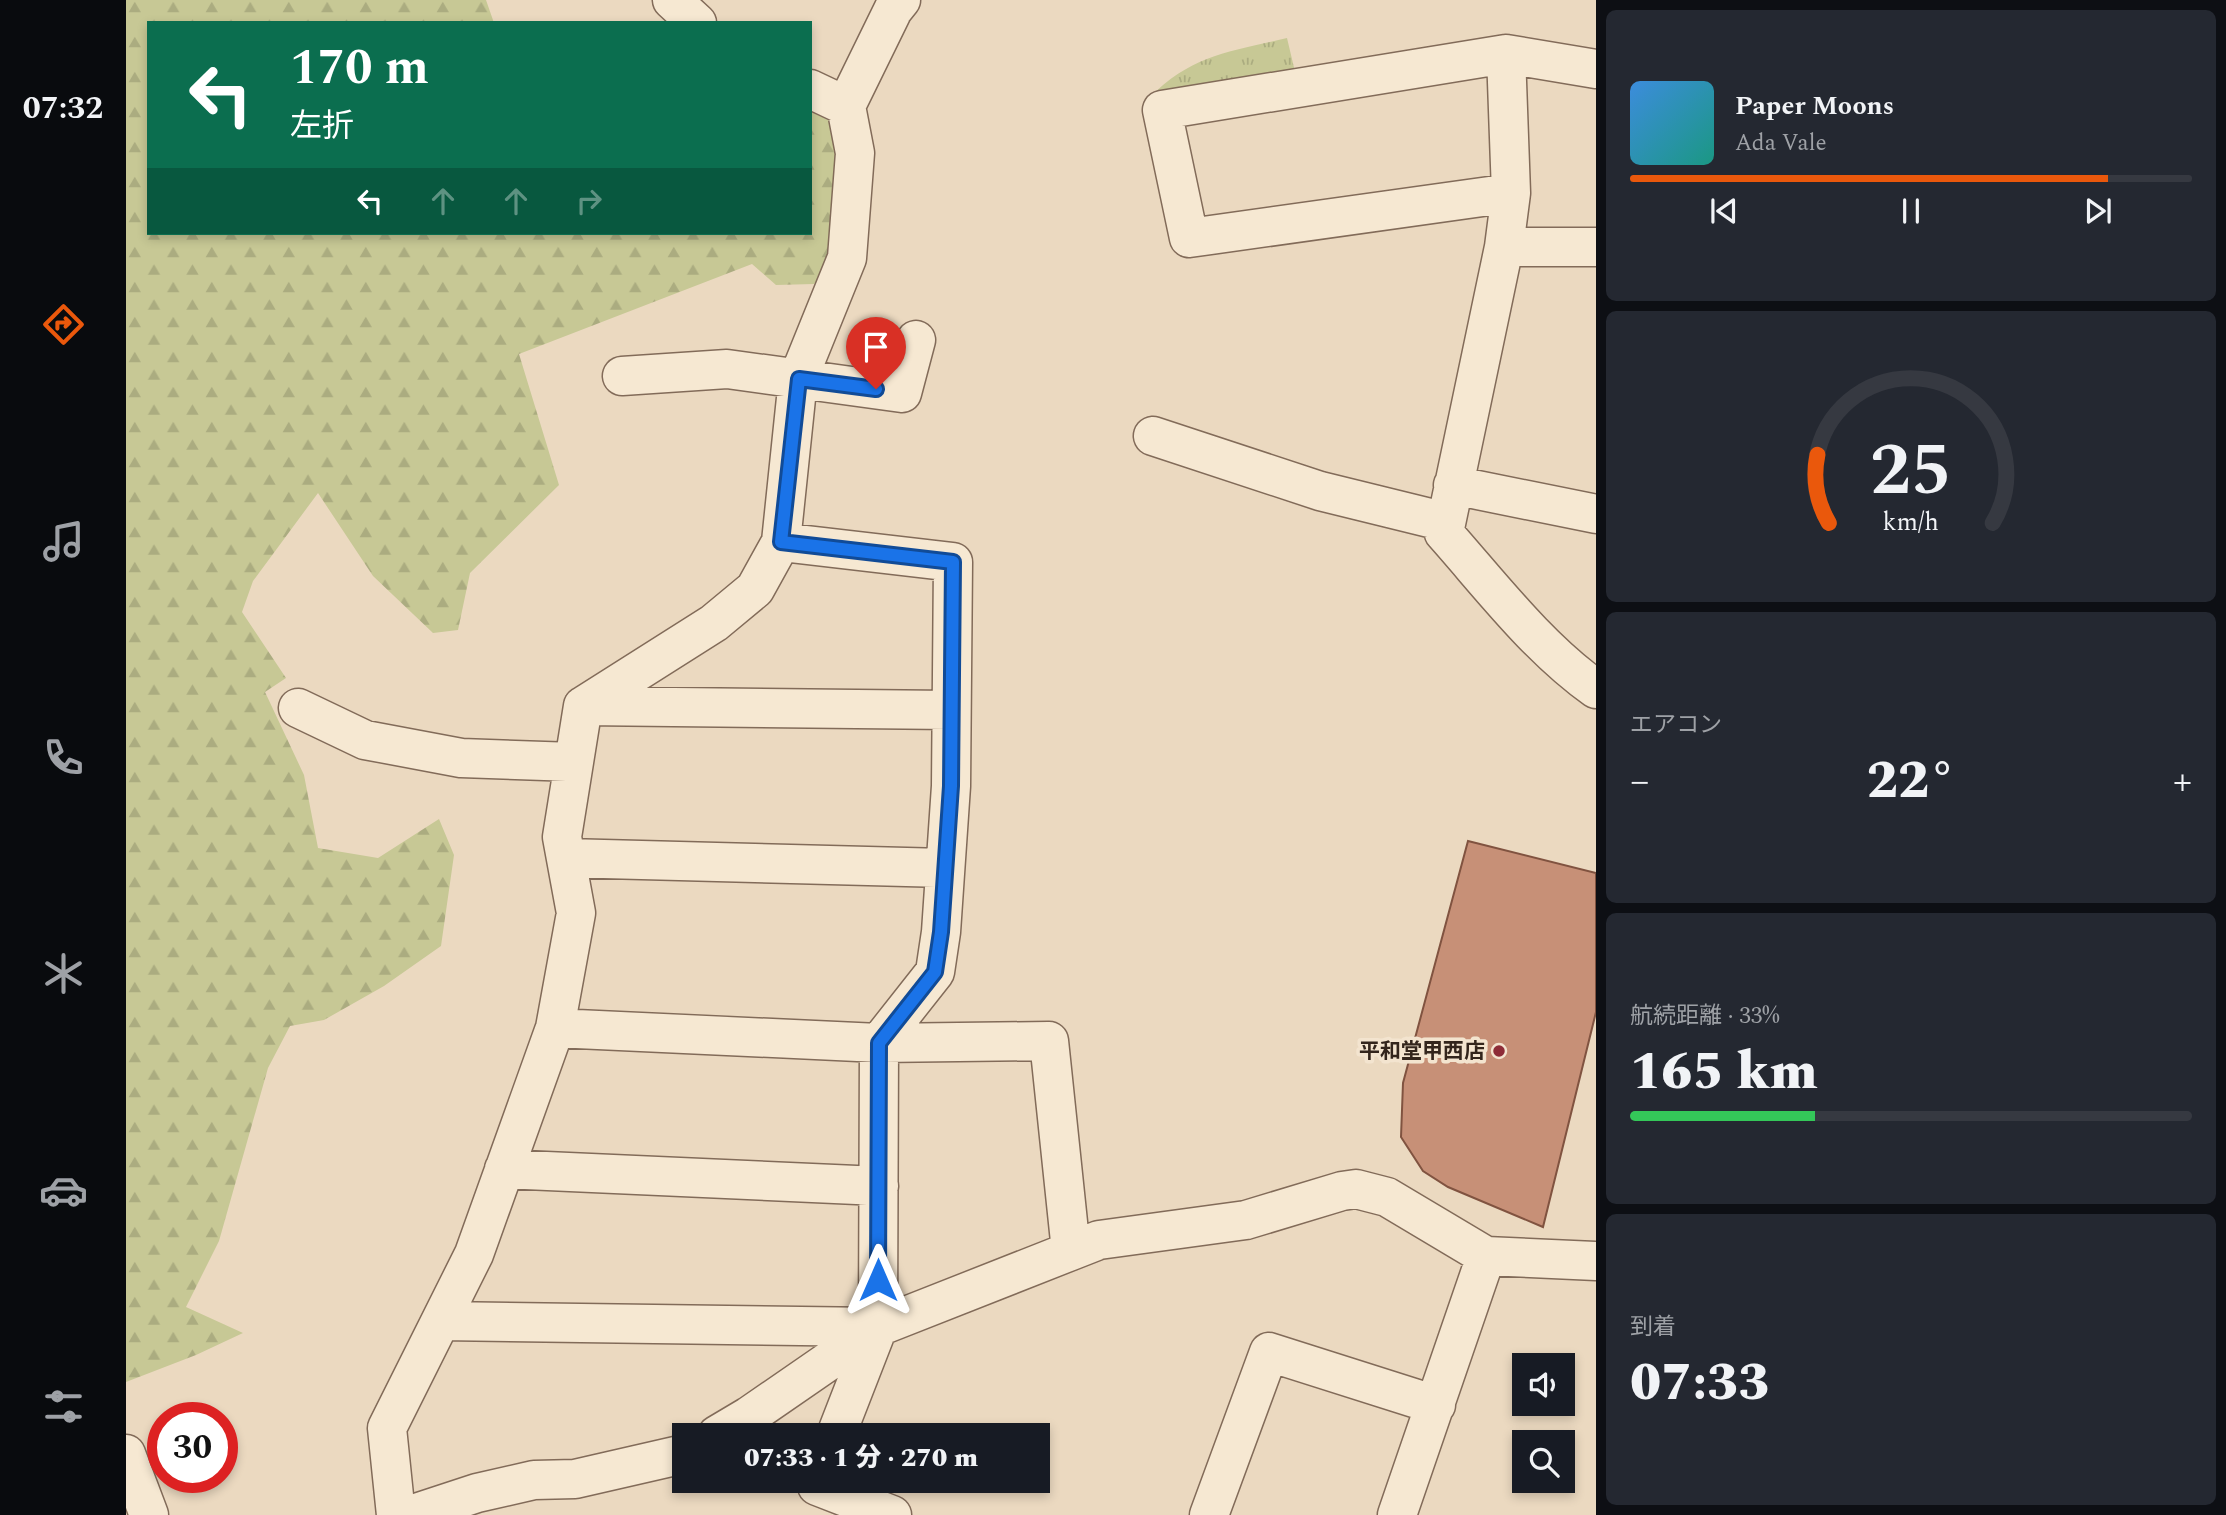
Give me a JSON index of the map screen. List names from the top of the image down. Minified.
{"places":["平和堂甲西店"],"page":{"tabs":"07:32","turn":["170 m","左折"],"song":["Paper Moons","Ada Vale"],"tile":["エアコン",["航続距離 · 33%","165 km"],["到着","07:33"]],"heat":["−","22°","+"],"limit":"30","trip":"07:33 · 1 分 · 270 m","gauge":["25","km/h"]}}
